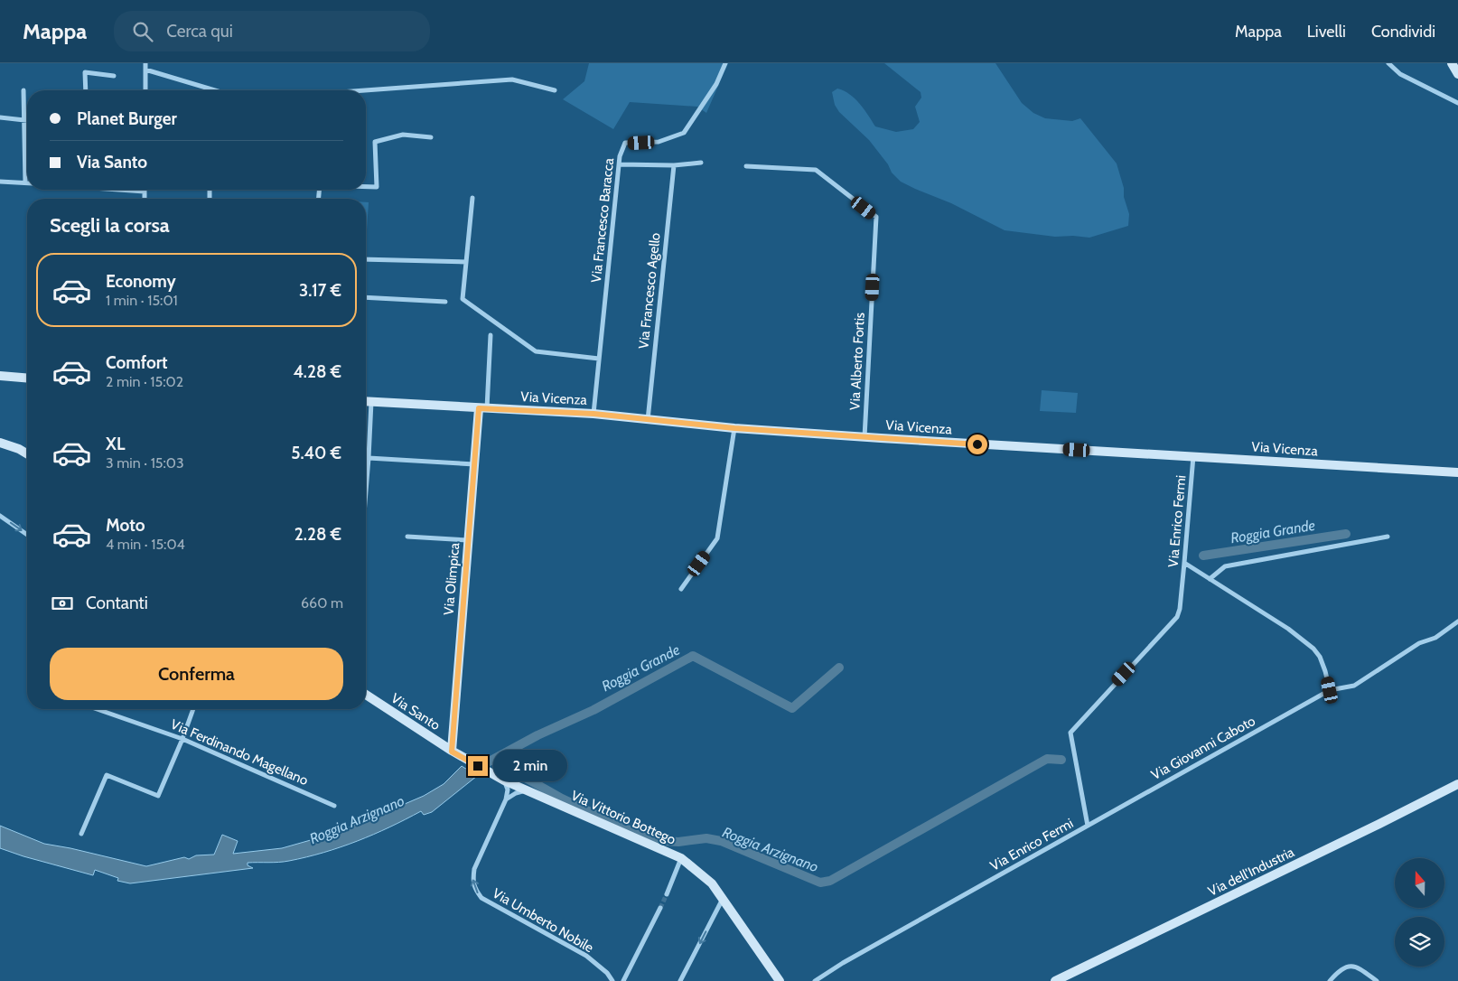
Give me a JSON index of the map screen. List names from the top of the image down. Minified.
{"streets":{"street":["Via Francesco Baracca","Via Francesco Agello","Via Alberto Fortis","Via Vicenza","Via Enrico Fermi","Via Olimpica","Via Santo","Via Giovanni Caboto","Via Ferdinando Magellano","Via Vittorio Bottego","Via dell'Industria","Via Umberto Nobile"]},"crossings":[["Via Francesco Baracca","Via Vicenza"],["Via Francesco Agello","Via Vicenza"],["Via Alberto Fortis","Via Vicenza"],["Via Vicenza","Via Enrico Fermi"],["Via Vicenza","Via Olimpica"],["Via Enrico Fermi","Via Giovanni Caboto"],["Via Olimpica","Via Santo"],["Via Santo","Via Vittorio Bottego"],["Via Santo","Via Umberto Nobile"],["Via Vittorio Bottego","Via Umberto Nobile"]],"water":["Roggia Grande","Roggia Arzignano"],"north":"top","page":{"header":"Mappa","search":"Cerca qui","nav":["Mappa","Livelli","Condividi"],"banner":["Planet Burger","Via Santo"],"heading":"Scegli la corsa","list":[{"name":"Economy","note":"1 min · 15:01","value":"3.17 €"},{"name":"Comfort","note":"2 min · 15:02","value":"4.28 €"},{"name":"XL","note":"3 min · 15:03","value":"5.40 €"},{"name":"Moto","note":"4 min · 15:04","value":"2.28 €"}],"pay":["Contanti","660 m"],"buttons":"Conferma","bubble":"2 min"}}
